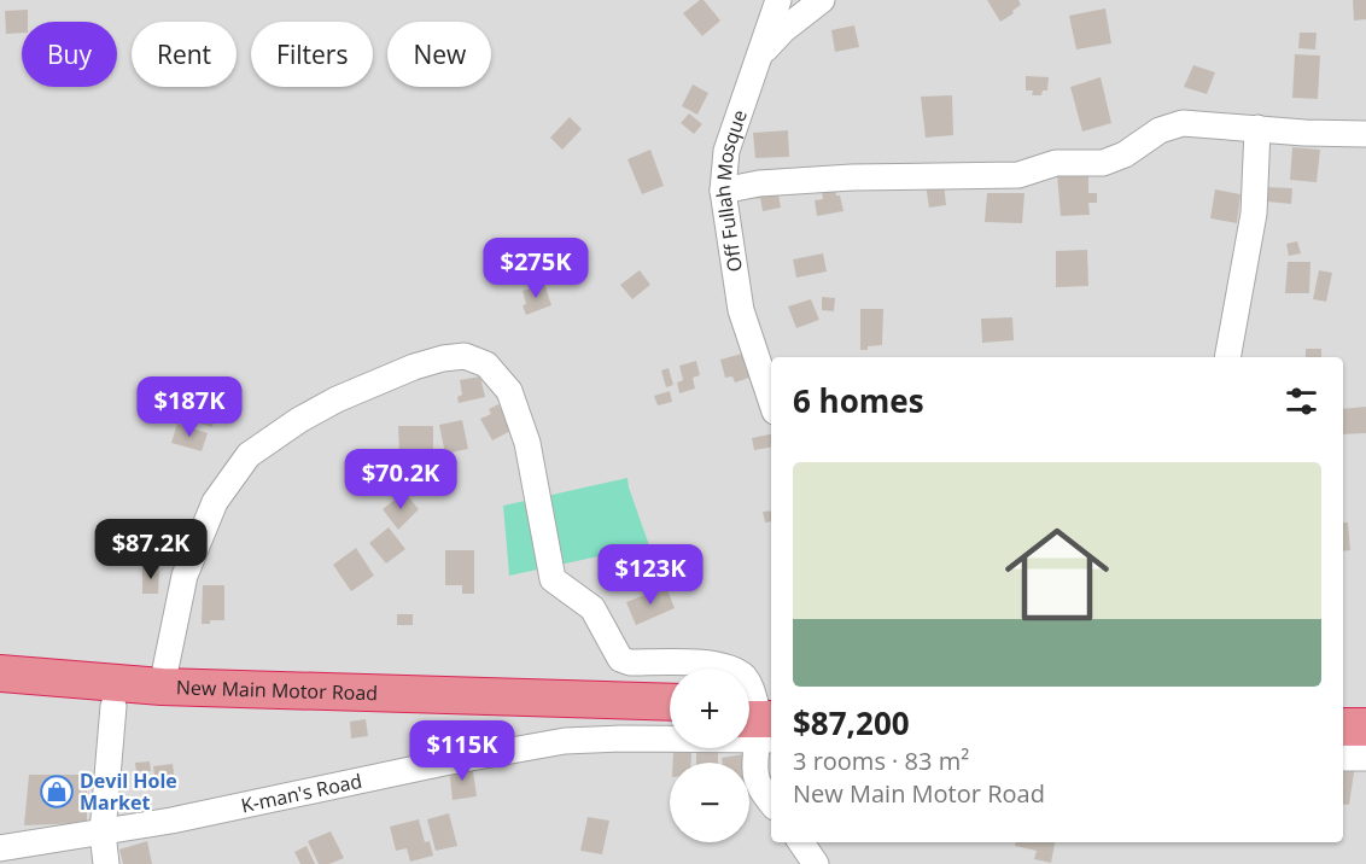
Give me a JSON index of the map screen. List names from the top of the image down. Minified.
{"streets":{"highway":["New Main Motor Road"],"street":["Off Fullah Mosque","K-man's Road"]},"places":{"shop":["Devil Hole Market"]},"page":{"chip":["Buy","Rent","Filters","New"],"price":["$275K","$187K","$70.2K","$87.2K","$123K","$115K"],"heading":"6 homes","list":[{"name":"$87,200","note":"3 rooms · 83 m² · New Main Motor Road"}],"map_buttons":["+","−"]}}
